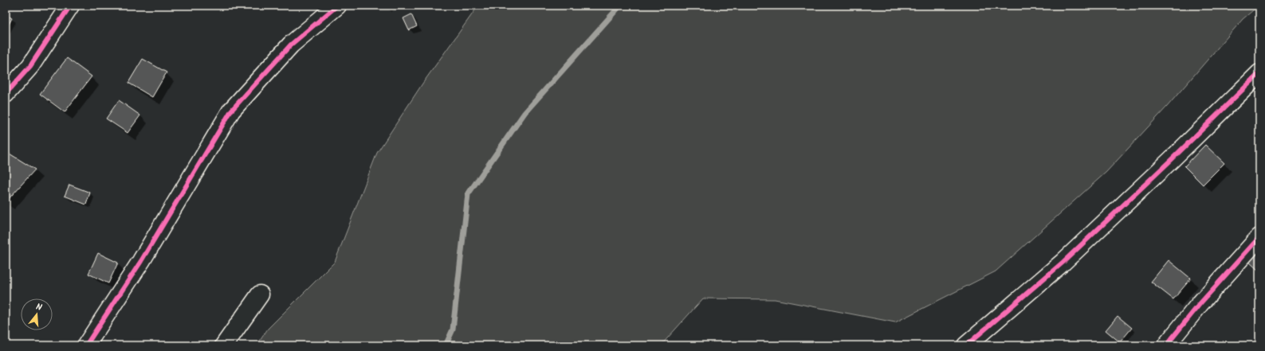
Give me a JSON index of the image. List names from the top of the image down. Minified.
{"north":"top"}
